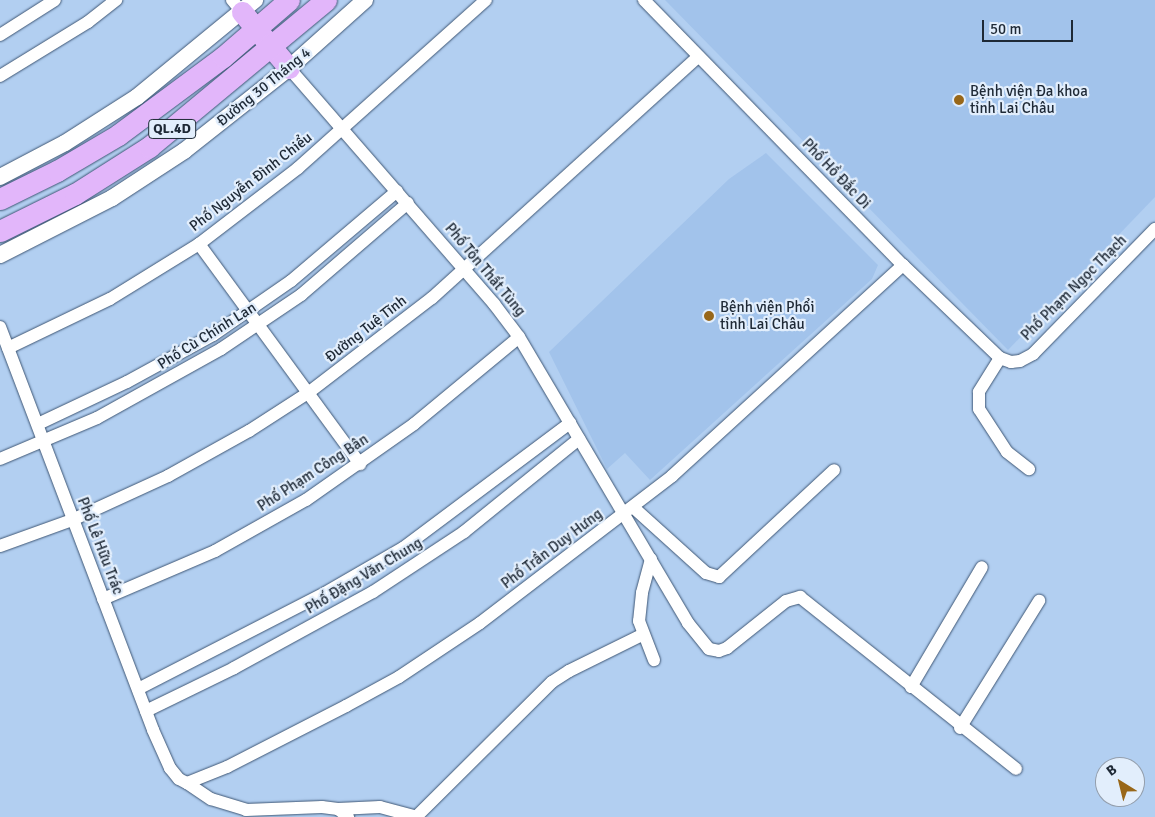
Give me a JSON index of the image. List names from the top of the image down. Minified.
{"streets":{"highway":["Đường 30 Tháng 4","QL.4D"],"street":["Phố Hồ Đắc Di","Phố Nguyễn Đình Chiểu","Phố Tôn Thất Tùng","Phố Phạm Ngọc Thạch","Đường Tuệ Tĩnh","Phố Cù Chính Lan","Phố Phạm Công Bân","Phố Lê Hữu Trác","Phố Trần Duy Hưng","Phố Đặng Văn Chung"]},"crossings":[["Đường 30 Tháng 4","Phố Tôn Thất Tùng"],["Phố Hồ Đắc Di","Phố Phạm Ngọc Thạch"],["Phố Hồ Đắc Di","Đường Tuệ Tĩnh"],["Phố Hồ Đắc Di","Phố Trần Duy Hưng"],["Phố Nguyễn Đình Chiểu","Phố Tôn Thất Tùng"],["Phố Nguyễn Đình Chiểu","Phố Lê Hữu Trác"],["Phố Tôn Thất Tùng","Đường Tuệ Tĩnh"],["Phố Tôn Thất Tùng","Phố Cù Chính Lan"],["Phố Tôn Thất Tùng","Phố Phạm Công Bân"],["Phố Tôn Thất Tùng","Phố Trần Duy Hưng"],["Phố Tôn Thất Tùng","Phố Đặng Văn Chung"],["Đường Tuệ Tĩnh","Phố Lê Hữu Trác"],["Phố Cù Chính Lan","Phố Lê Hữu Trác"],["Phố Phạm Công Bân","Phố Lê Hữu Trác"],["Phố Lê Hữu Trác","Phố Trần Duy Hưng"],["Phố Lê Hữu Trác","Phố Đặng Văn Chung"]],"places":["Bệnh viện Đa khoa tỉnh Lai Châu","Bệnh viện Phổi tỉnh Lai Châu"],"scale_bar":"50 m","north":"top left"}
